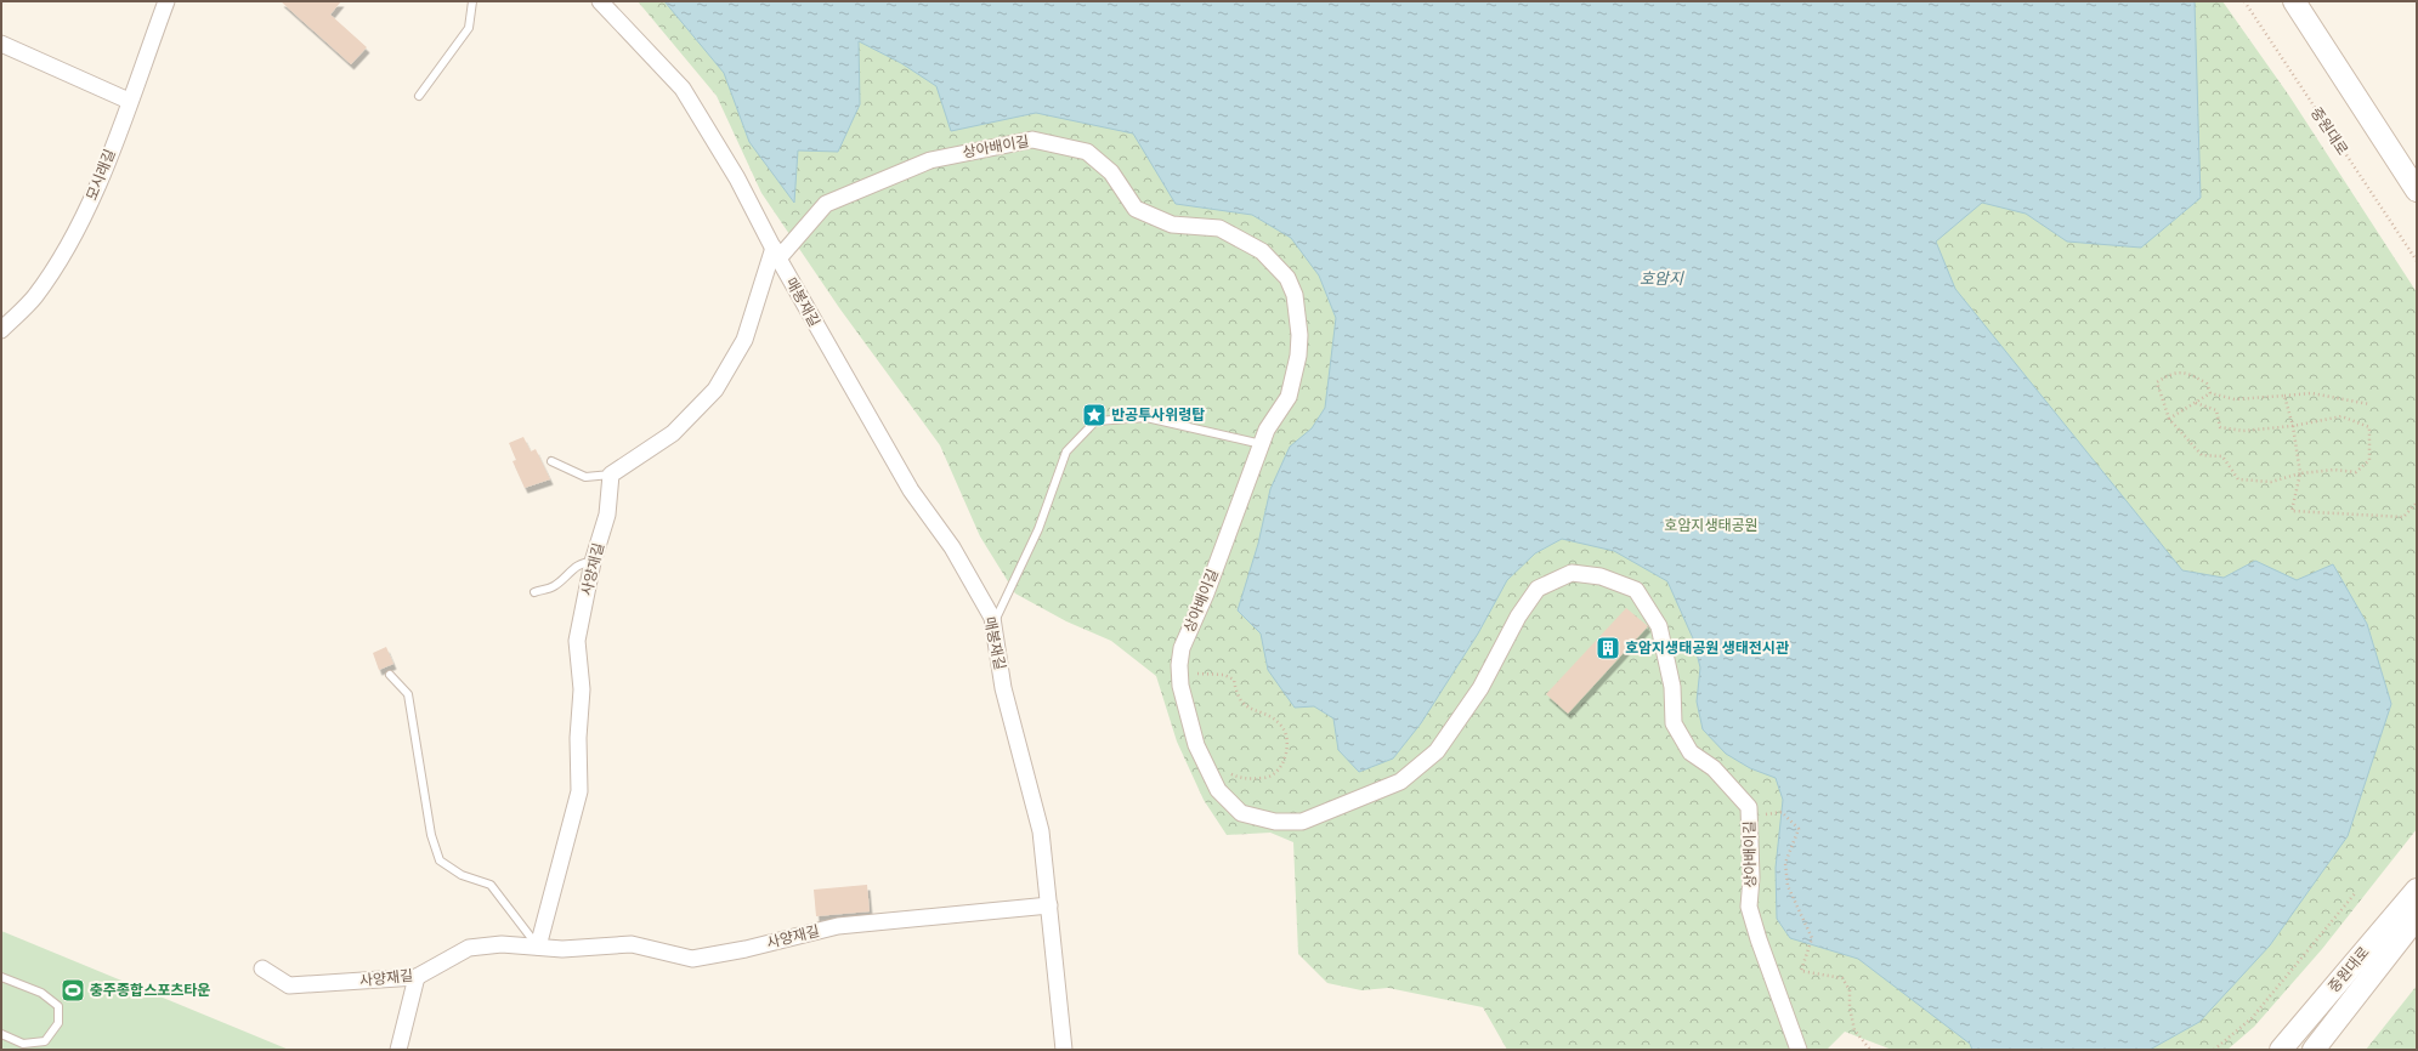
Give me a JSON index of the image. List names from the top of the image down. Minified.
{"streets":{"main road":["중원대로"],"street":["상아배이길","모시래길","매봉재길","사양재길"]},"crossings":[["상아배이길","매봉재길"],["매봉재길","사양재길"]],"water":["호암지"],"parks":["호암지생태공원"],"places":{"place":["반공투사위령탑"],"building":["호암지생태공원 생태전시관"],"sports":["충주종합스포츠타운"]}}
